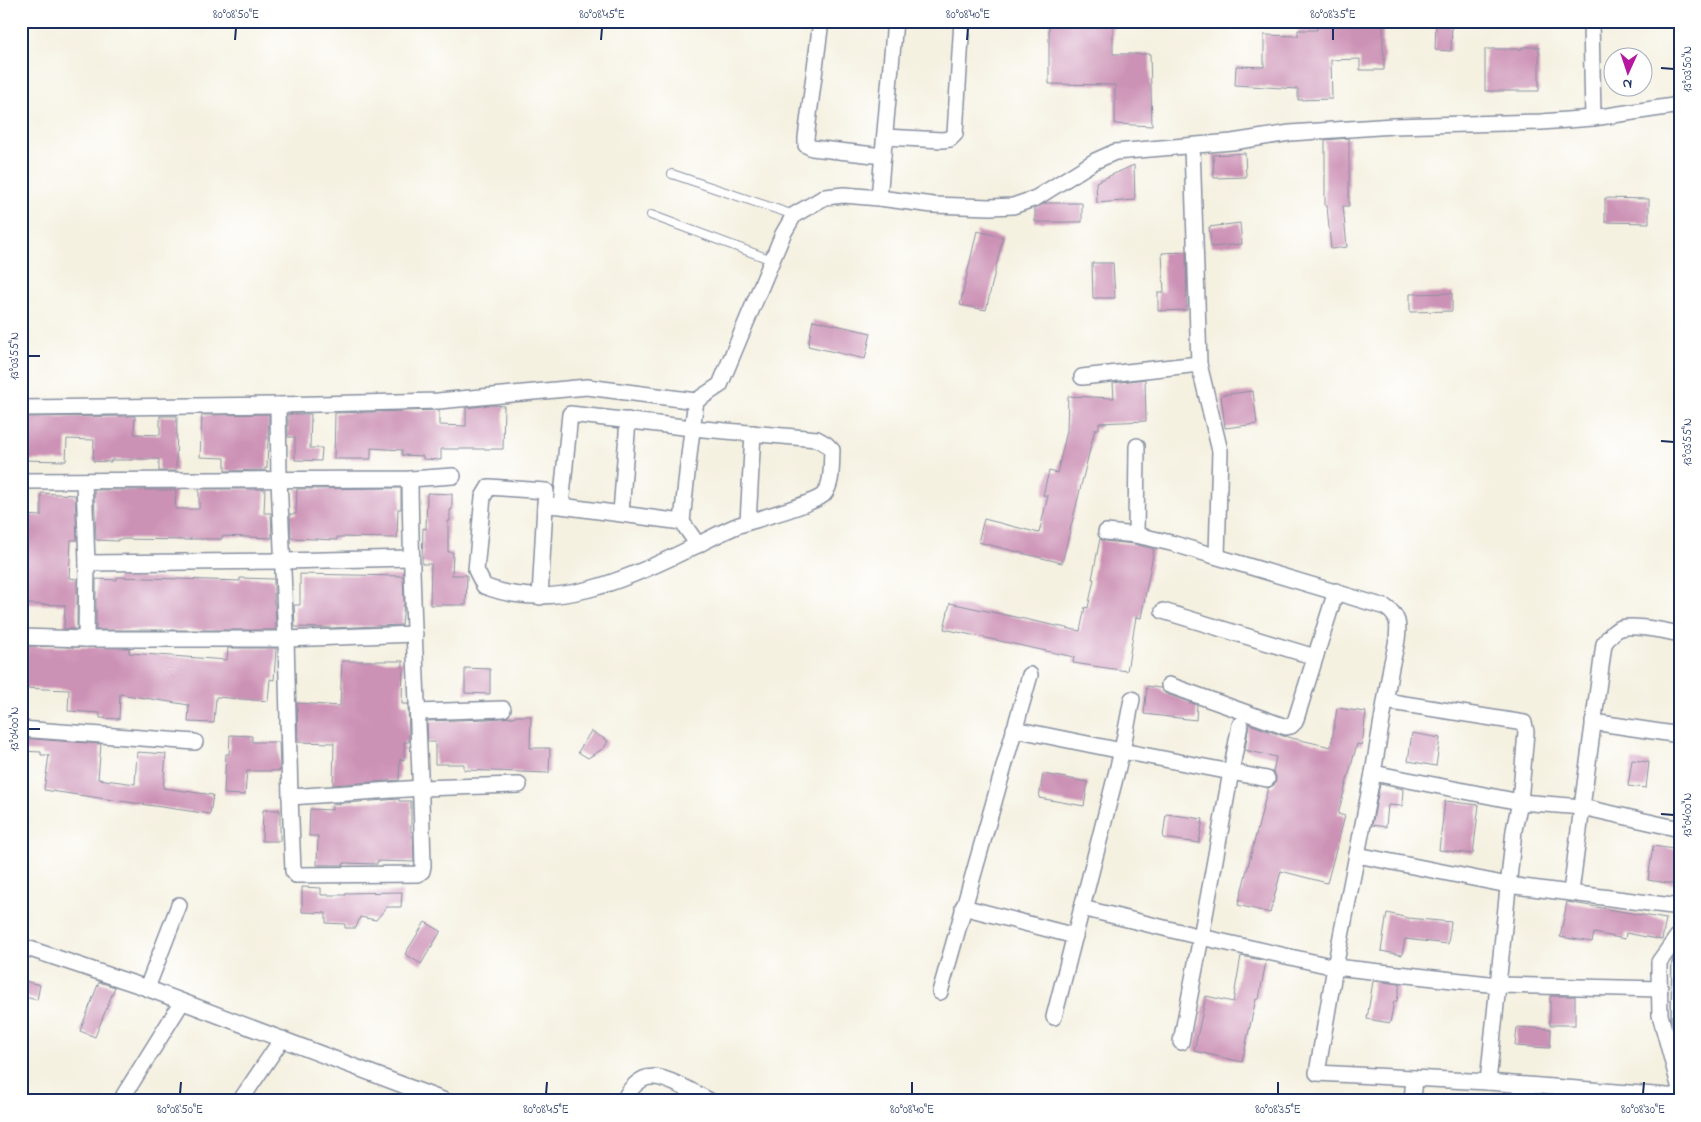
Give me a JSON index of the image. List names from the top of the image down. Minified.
{"north":"bottom","coordinates":["80°08'50\"E","80°08'45\"E","80°08'40\"E","80°08'35\"E","13°03'50\"N","13°03'55\"N","13°04'00\"N","80°08'30\"E"]}
